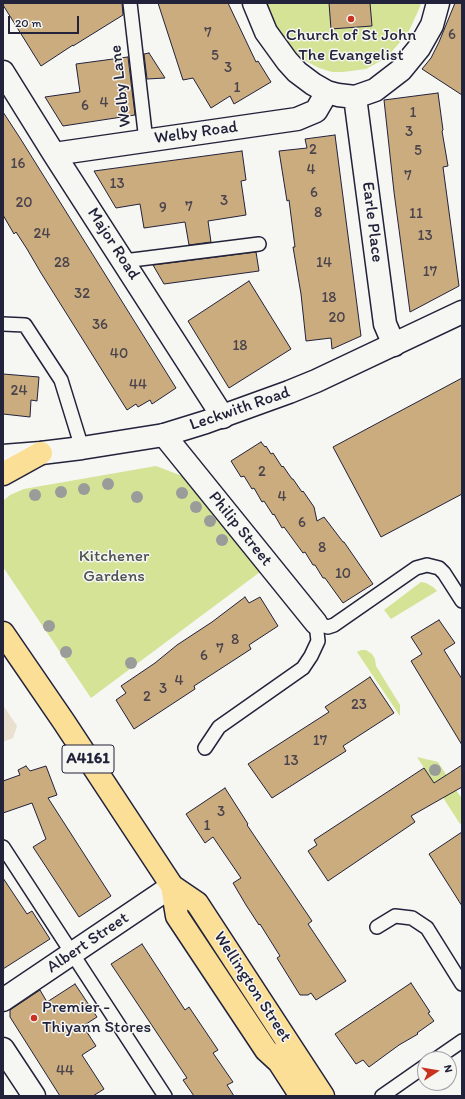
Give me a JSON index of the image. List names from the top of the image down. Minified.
{"streets":{"main road":["A4161","Wellington Street"],"street":["Welby Road","Earle Place","Major Road","Leckwith Road","Philip Street","Albert Street"],"lane":["Welby Lane"]},"crossings":[["Welby Lane","Welby Road"],["Welby Road","Major Road"],["Earle Place","Leckwith Road"],["Major Road","Leckwith Road"],["Leckwith Road","Philip Street"],["Albert Street","Wellington Street"]],"parks":["Kitchener Gardens"],"places":["Church of St John The Evangelist","Premier - Thiyann Stores"],"house_numbers":["7","6","5","3","1","4","6","1","3","2","5","16","4","7","13","6","3","20","7","9","8","11","24","13","28","14","17","32","18","20","36","18","40","44","24","2","4","6","8","10","8","7","6","4","3","2","23","17","13","3","1","44"],"scale_bar":"20 m","north":"right"}
